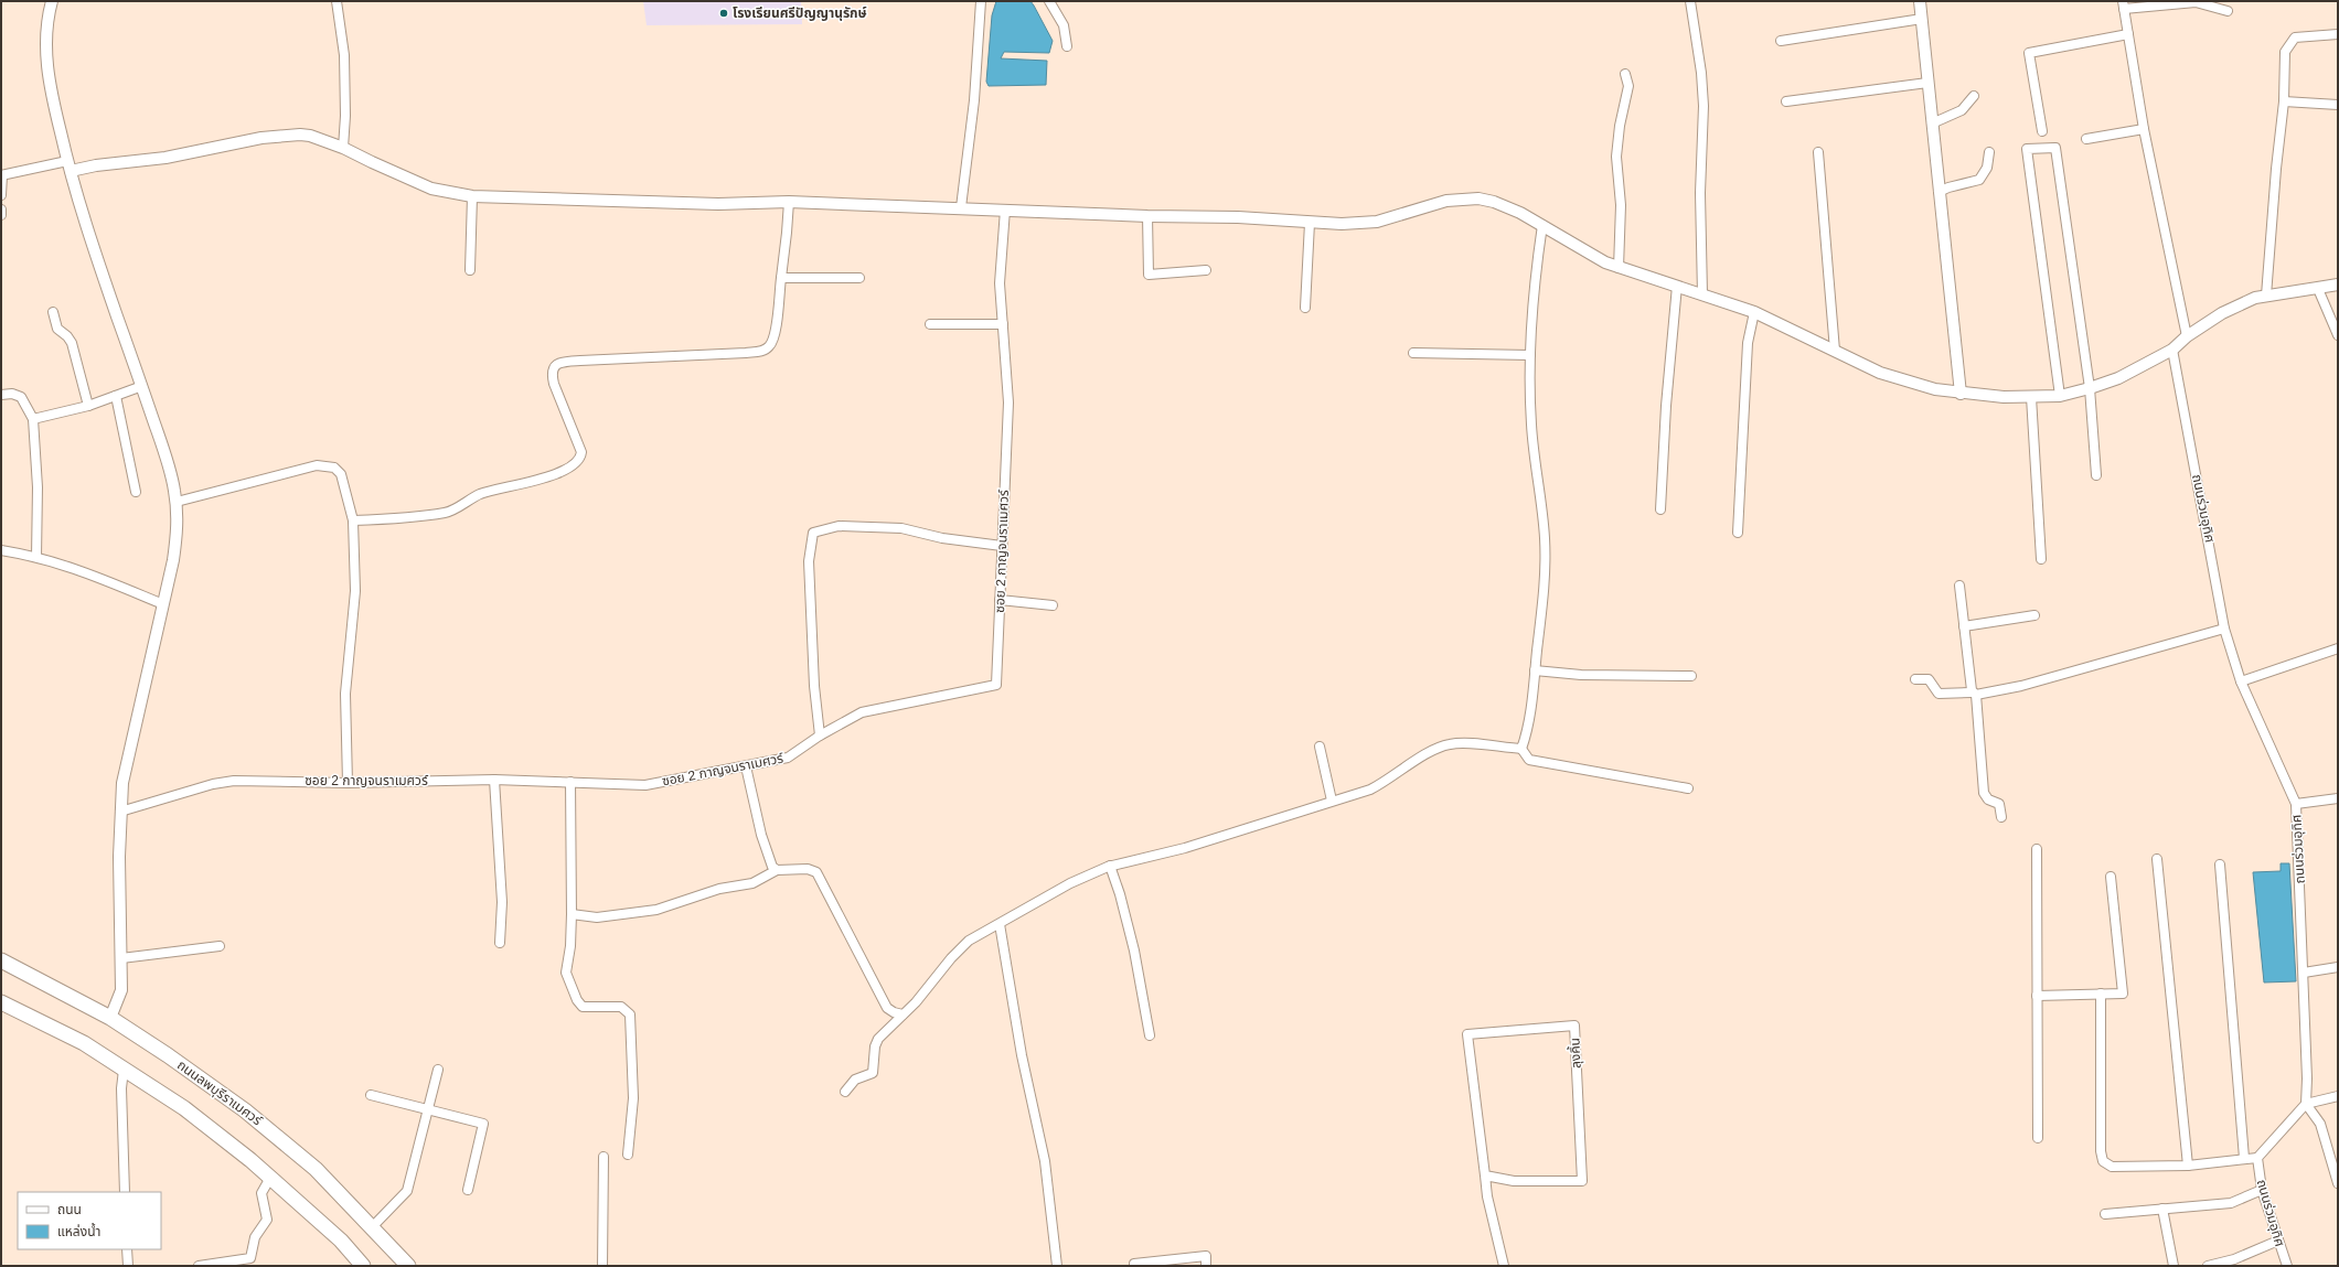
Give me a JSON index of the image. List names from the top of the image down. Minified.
{"streets":{"main road":["ถนนลพบุรีราเมศวร์"],"street":["ถนนร่วมอุทิศ","ซอย 2 กาญจนราเมศวร์","ลุงคิ้น"]},"places":["โรงเรียนศรีปัญญานุรักษ์"],"legend":["ถนน","แหล่งน้ำ"]}
